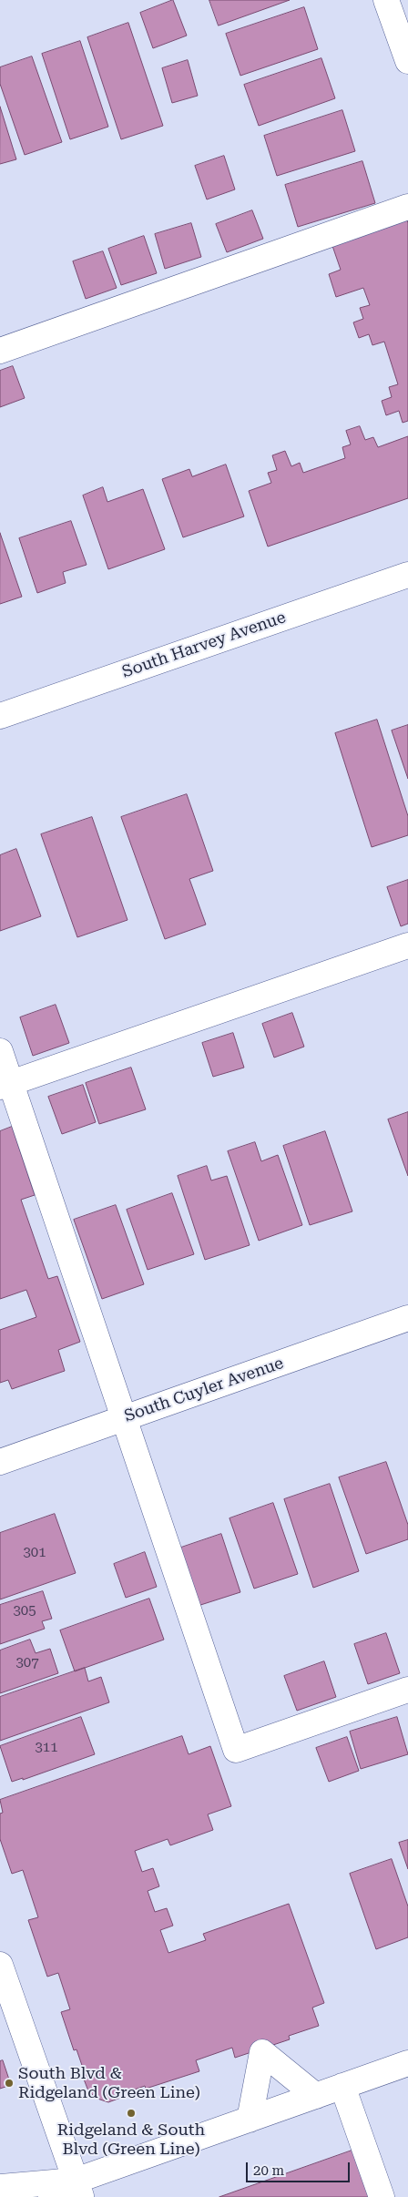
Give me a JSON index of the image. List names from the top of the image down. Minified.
{"streets":{"street":["South Harvey Avenue","South Cuyler Avenue"]},"places":["South Blvd & Ridgeland (Green Line)","Ridgeland & South Blvd (Green Line)"],"house_numbers":["301","305","307","311"],"scale_bar":"20 m"}
